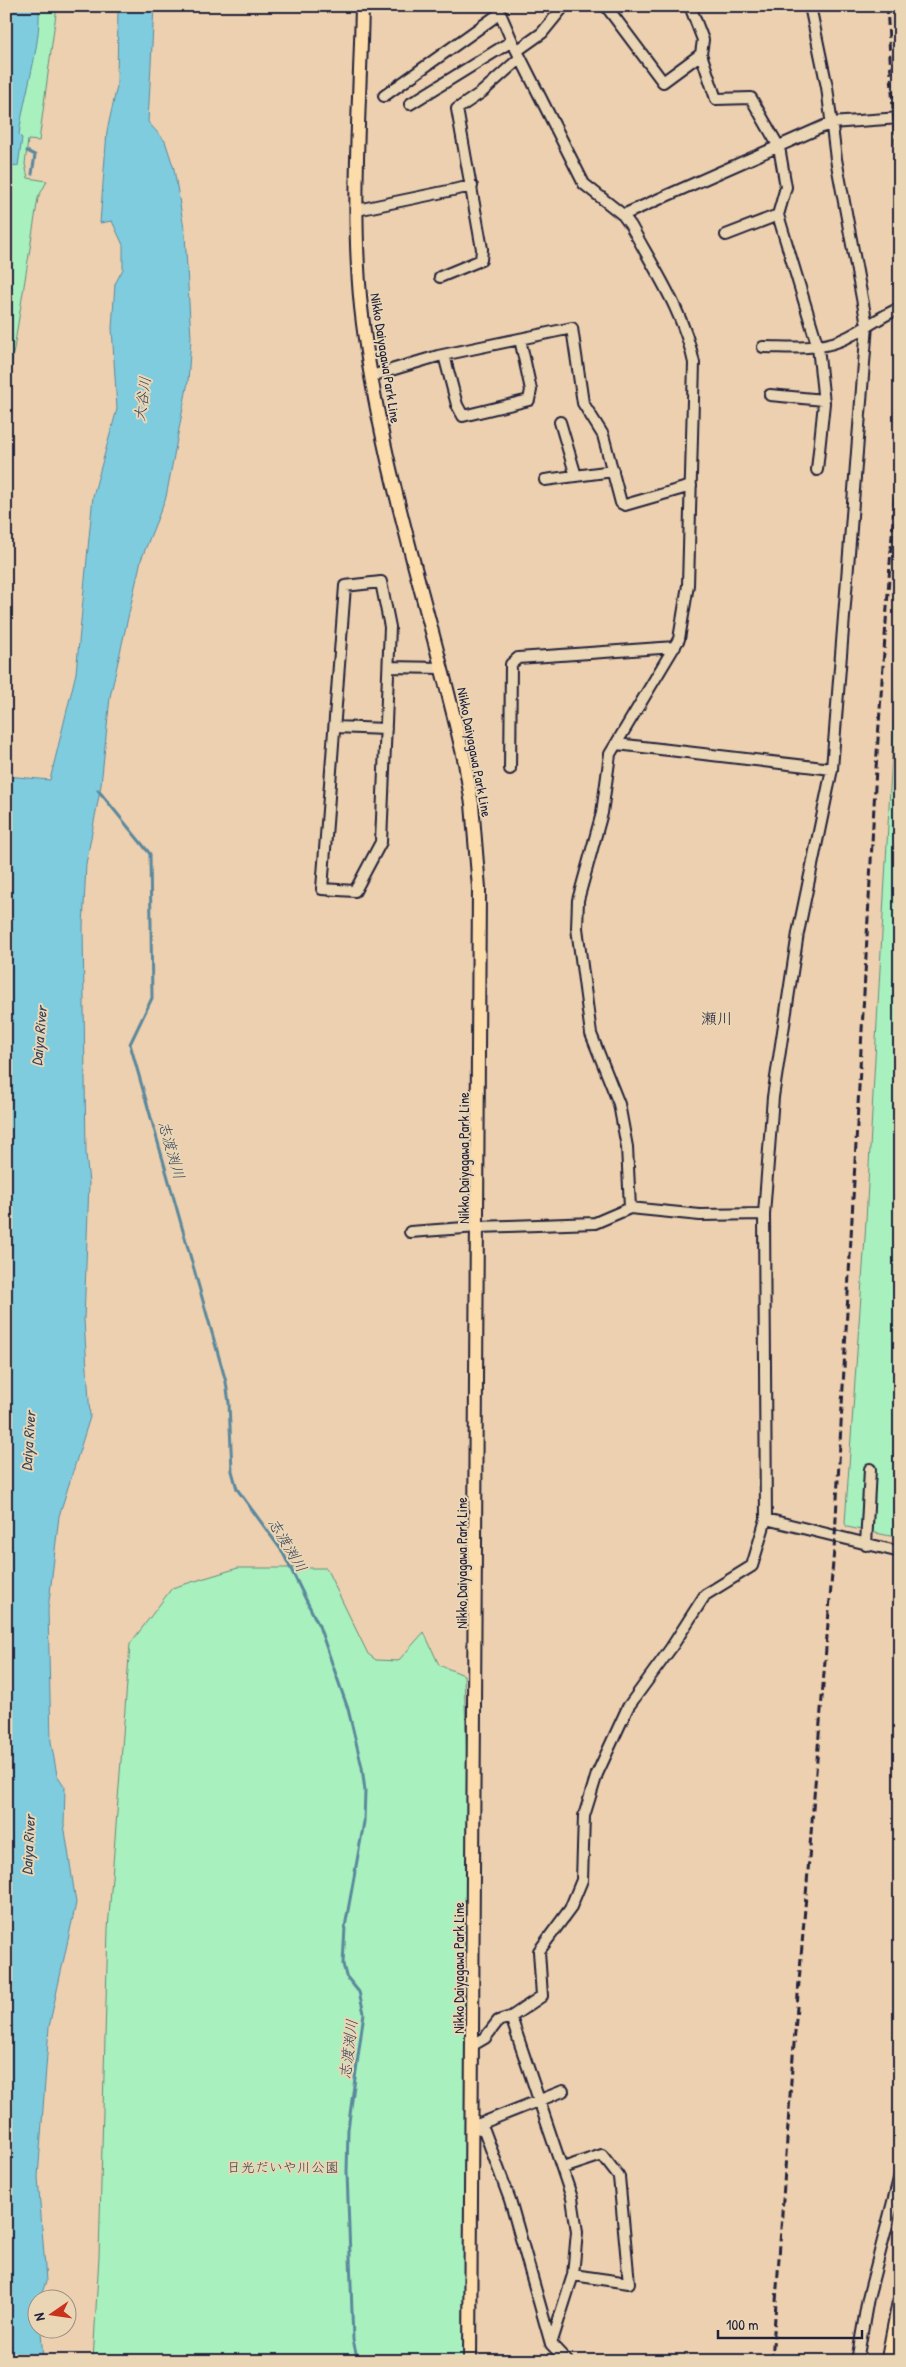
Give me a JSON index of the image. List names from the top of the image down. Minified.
{"streets":{"main road":["Nikko Daiyagawa Park Line"]},"districts":["瀬川"],"water":["大谷川","Daiya River","志渡渕川"],"parks":["日光だいや川公園"],"scale_bar":"100 m","north":"left"}
